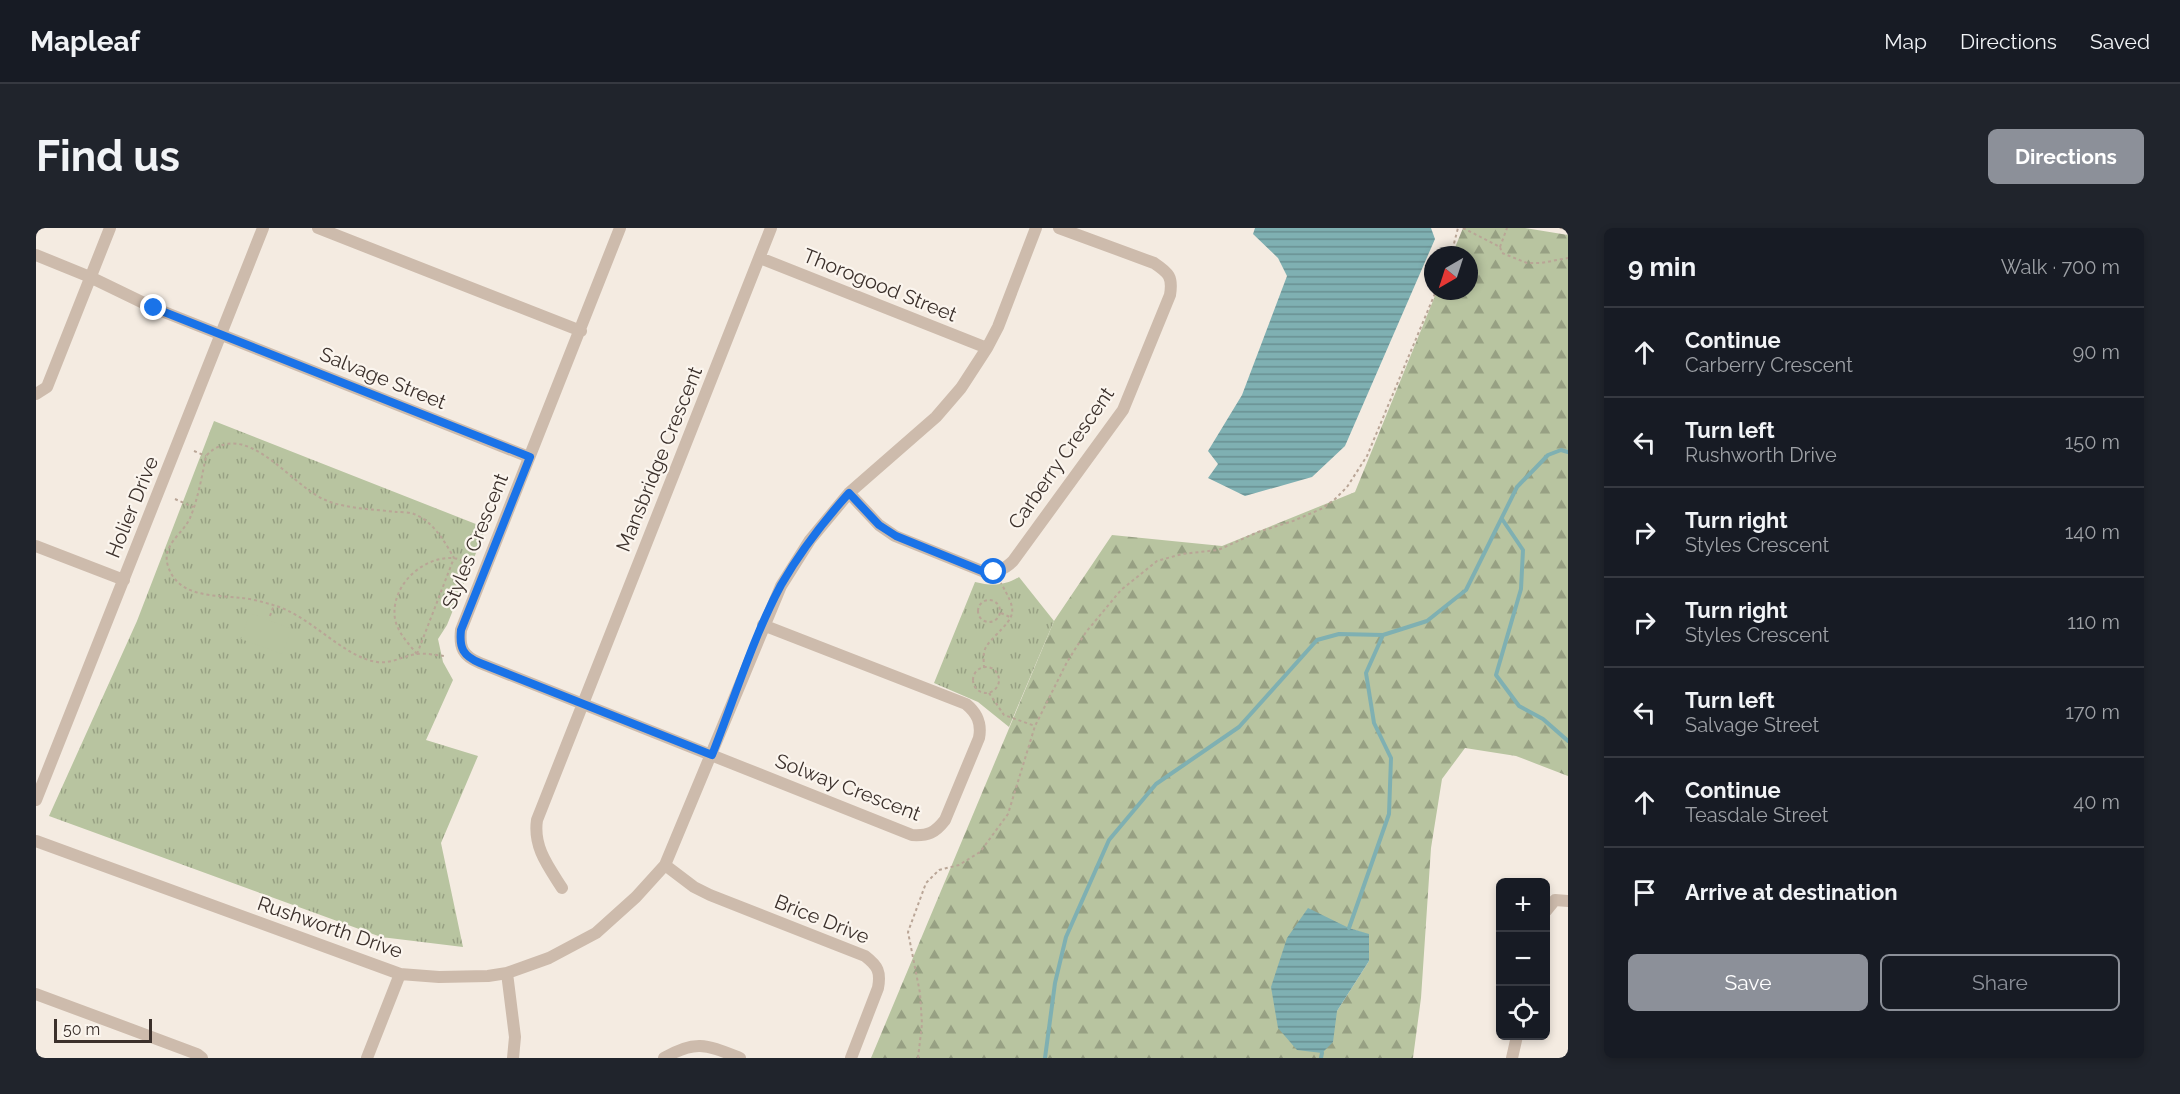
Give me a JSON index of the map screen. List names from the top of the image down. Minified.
{"streets":{"street":["Thorogood Street","Salvage Street","Carberry Crescent","Mansbridge Crescent","Holier Drive","Styles Crescent","Solway Crescent","Brice Drive","Rushworth Drive"]},"crossings":[["Thorogood Street","Mansbridge Crescent"],["Thorogood Street","Rushworth Drive"],["Salvage Street","Holier Drive"],["Salvage Street","Styles Crescent"],["Carberry Crescent","Rushworth Drive"],["Mansbridge Crescent","Styles Crescent"],["Styles Crescent","Solway Crescent"],["Styles Crescent","Rushworth Drive"],["Solway Crescent","Rushworth Drive"],["Brice Drive","Rushworth Drive"]],"scale_bar":"50 m","north":"bottom left","page":{"header":"Mapleaf","nav":["Map","Directions","Saved"],"buttons":["Directions",["Save","Share"]],"title":"Find us","heading":["9 min","Walk · 700 m"],"list":[["Continue","Carberry Crescent","90 m"],["Turn left","Rushworth Drive","150 m"],["Turn right","Styles Crescent","140 m"],["Turn right","Styles Crescent","110 m"],["Turn left","Salvage Street","170 m"],["Continue","Teasdale Street","40 m"],"Arrive at destination"],"map_buttons":["+","−"],"scale":"50 m"}}
